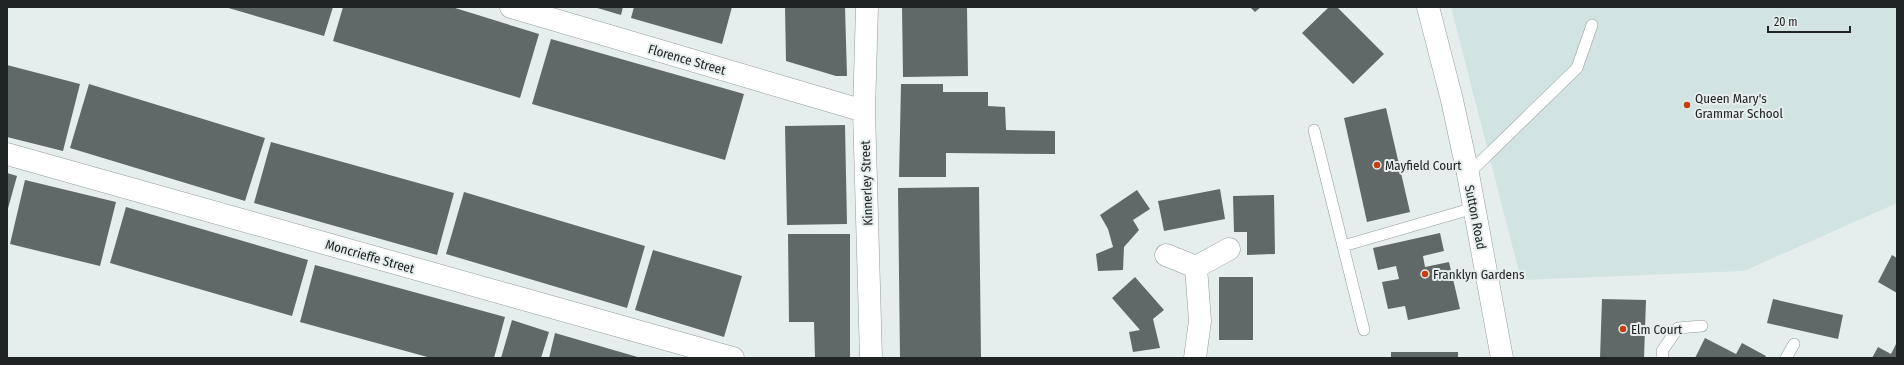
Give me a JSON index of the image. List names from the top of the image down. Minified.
{"streets":{"street":["Florence Street","Kinnerley Street","Sutton Road","Moncrieffe Street"]},"crossings":[["Florence Street","Kinnerley Street"]],"places":["Queen Mary's Grammar School","Mayfield Court","Franklyn Gardens","Elm Court"],"scale_bar":"20 m"}
